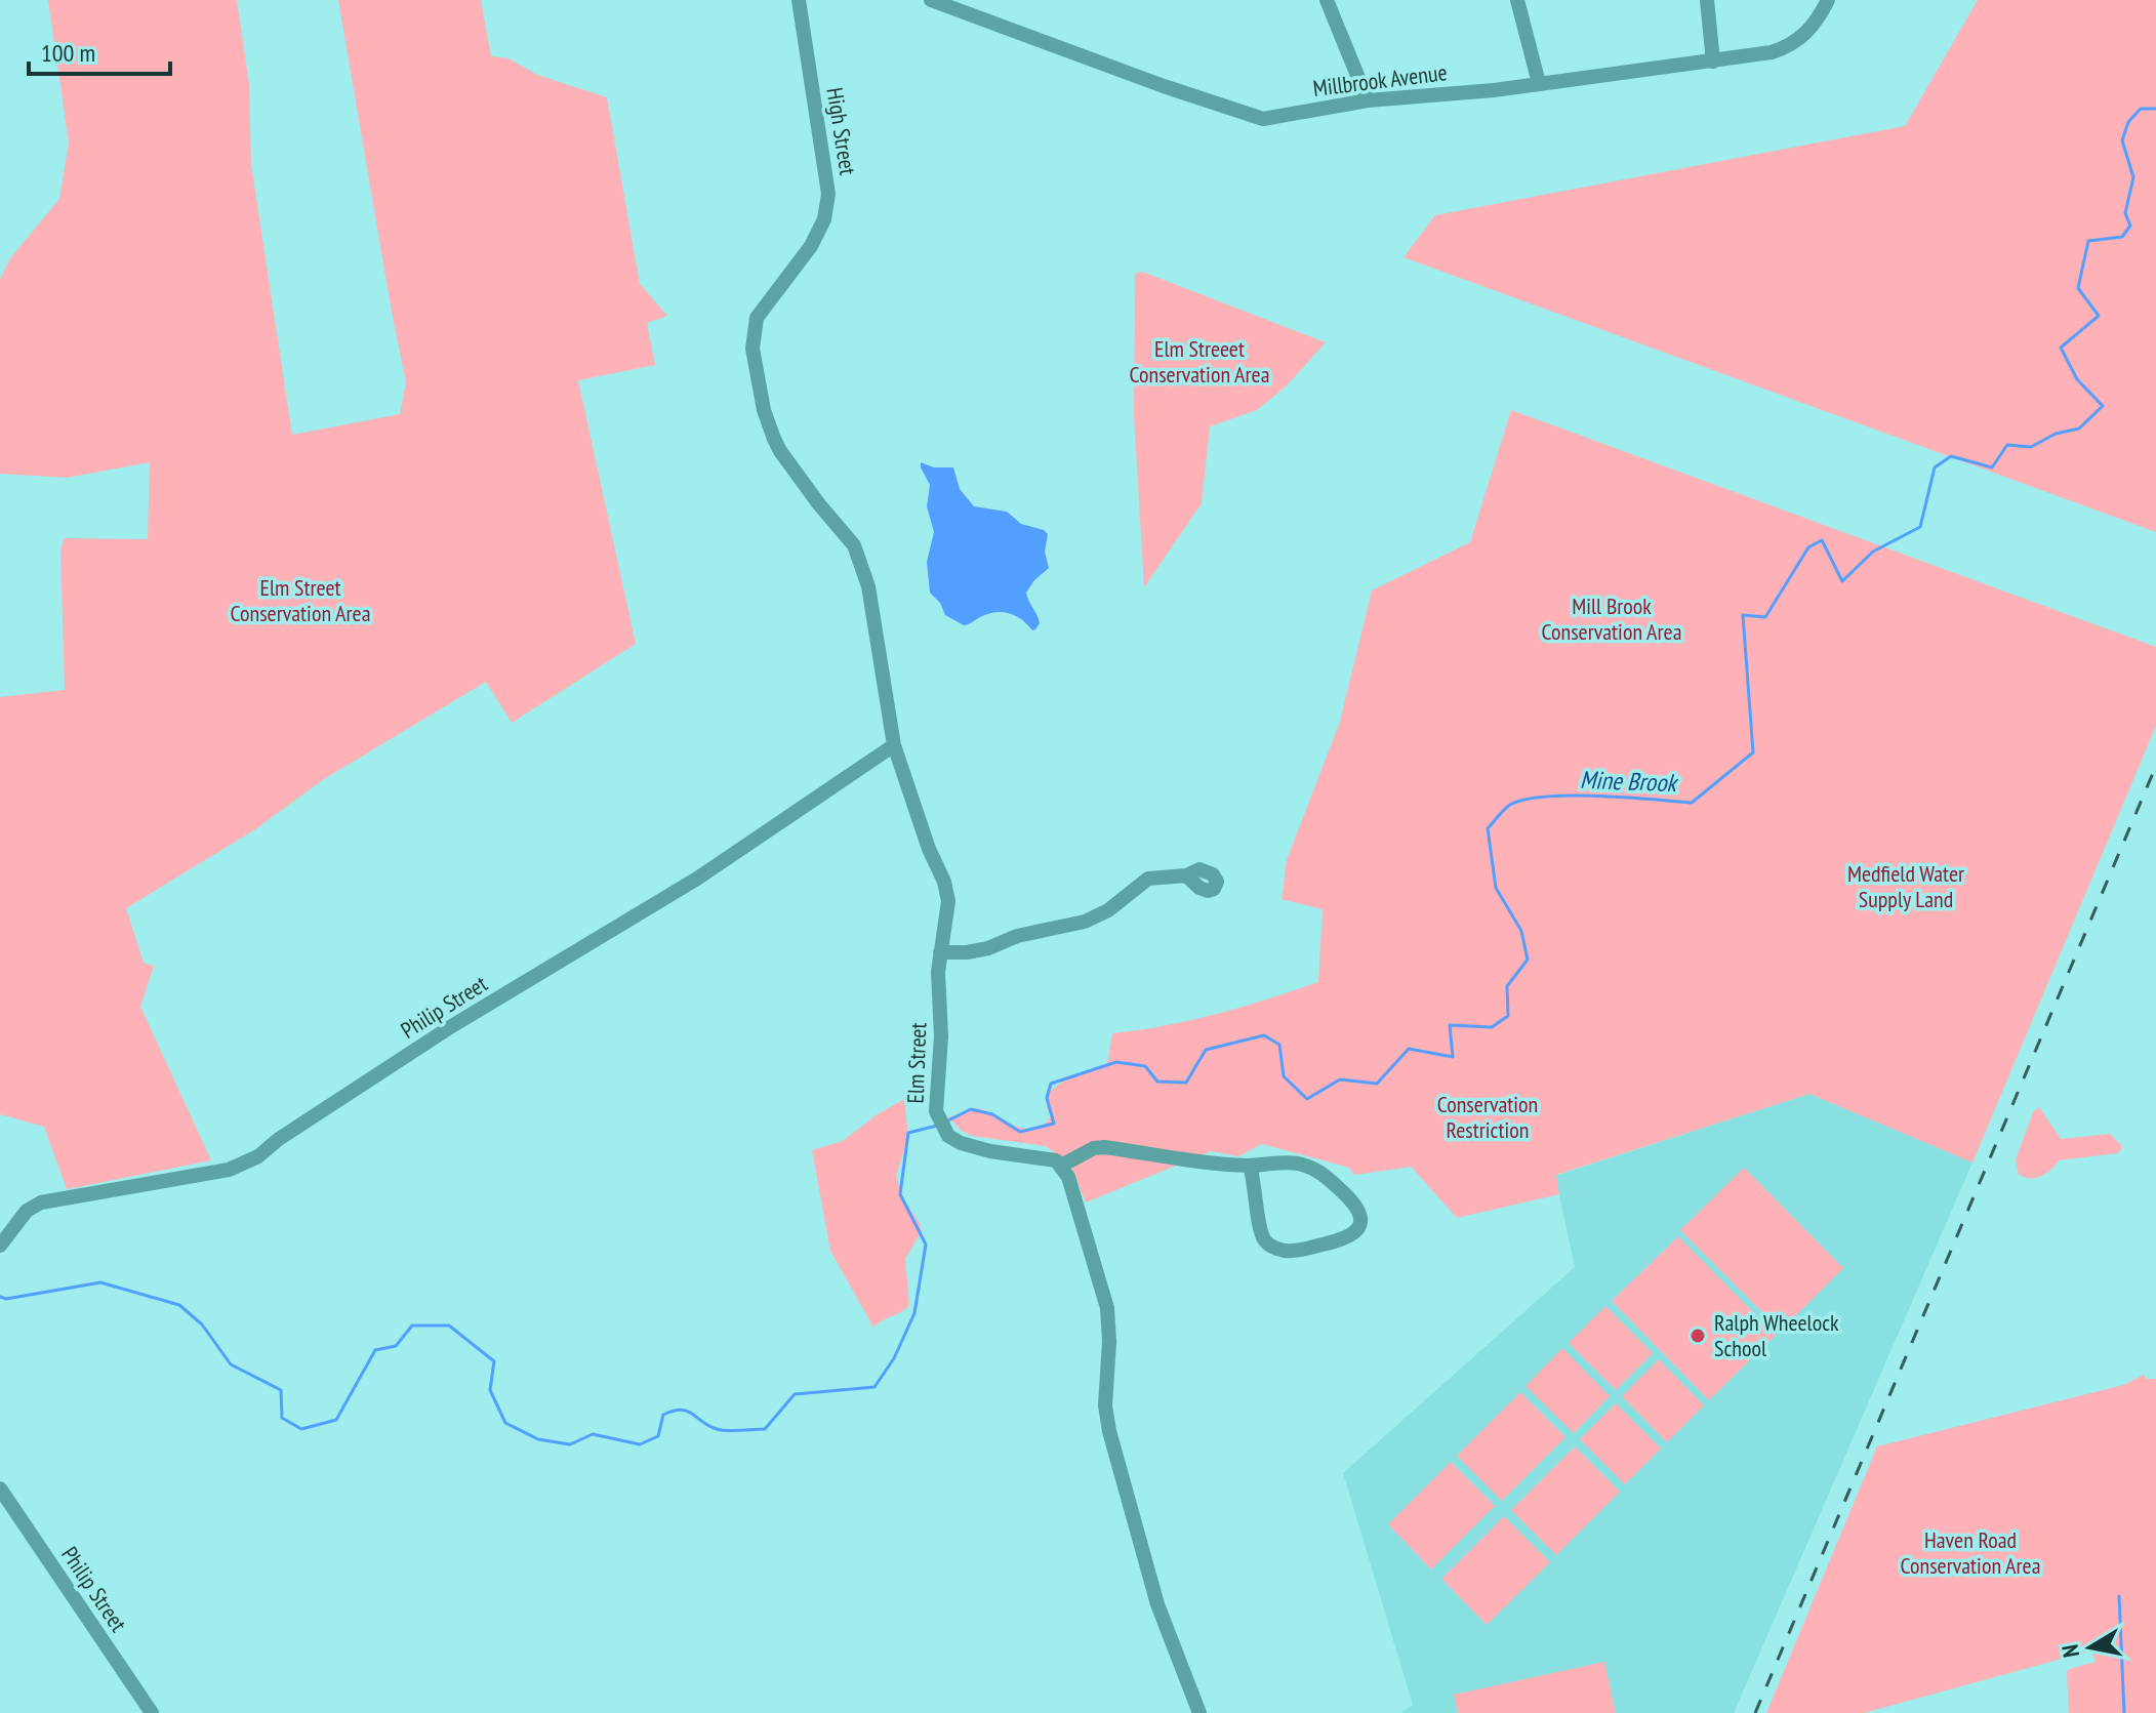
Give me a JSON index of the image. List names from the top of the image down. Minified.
{"streets":{"street":["Millbrook Avenue","High Street","Philip Street","Elm Street"]},"crossings":[["High Street","Elm Street"],["Philip Street","Elm Street"]],"water":["Mine Brook"],"parks":["Elm Streeet Conservation Area","Elm Street Conservation Area","Mill Brook Conservation Area","Medfield Water Supply Land","Conservation Restriction","Haven Road Conservation Area"],"places":["Ralph Wheelock School"],"scale_bar":"100 m","north":"left"}
